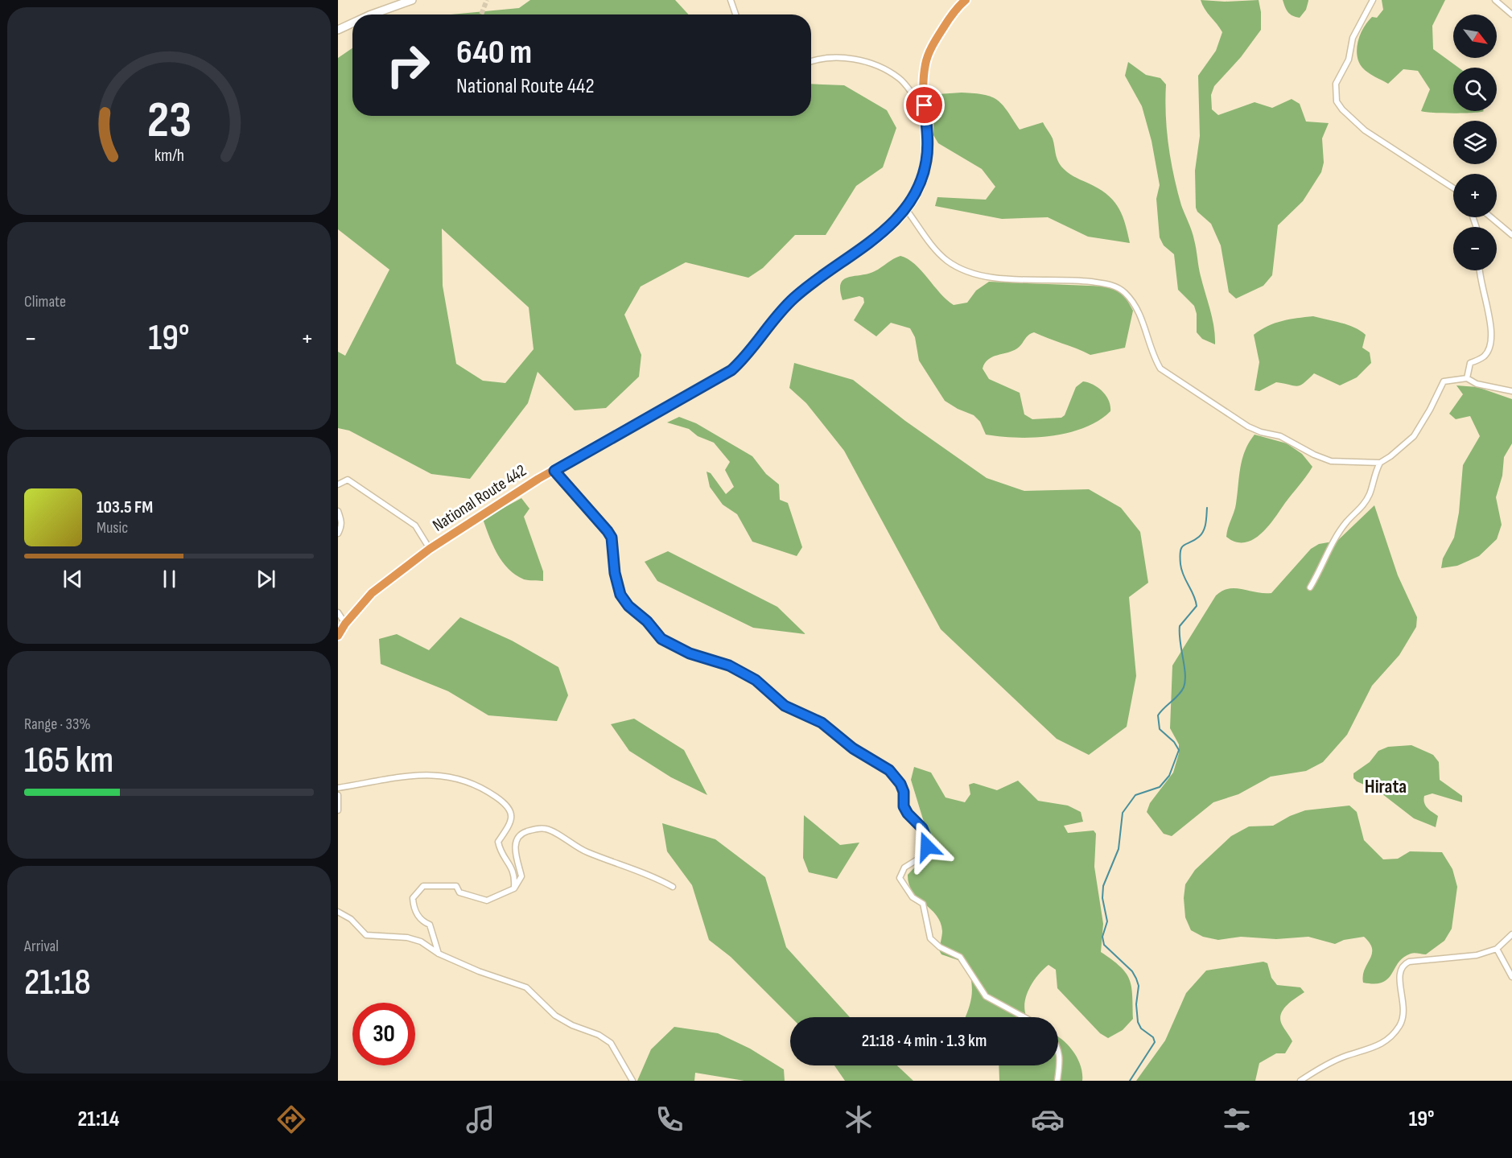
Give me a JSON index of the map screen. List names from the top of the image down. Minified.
{"streets":{"highway":["National Route 442"]},"districts":["Hirata"],"north":"bottom right","page":{"map_buttons":["+","−"],"turn":["640 m","National Route 442"],"tile":["Climate",["Range · 33%","165 km"],["Arrival","21:18"]],"heat":["−","19°","+"],"song":["103.5 FM","Music"],"limit":"30","trip":"21:18 · 4 min · 1.3 km","tabs":["21:14","19°"],"gauge":["23","km/h"]}}
